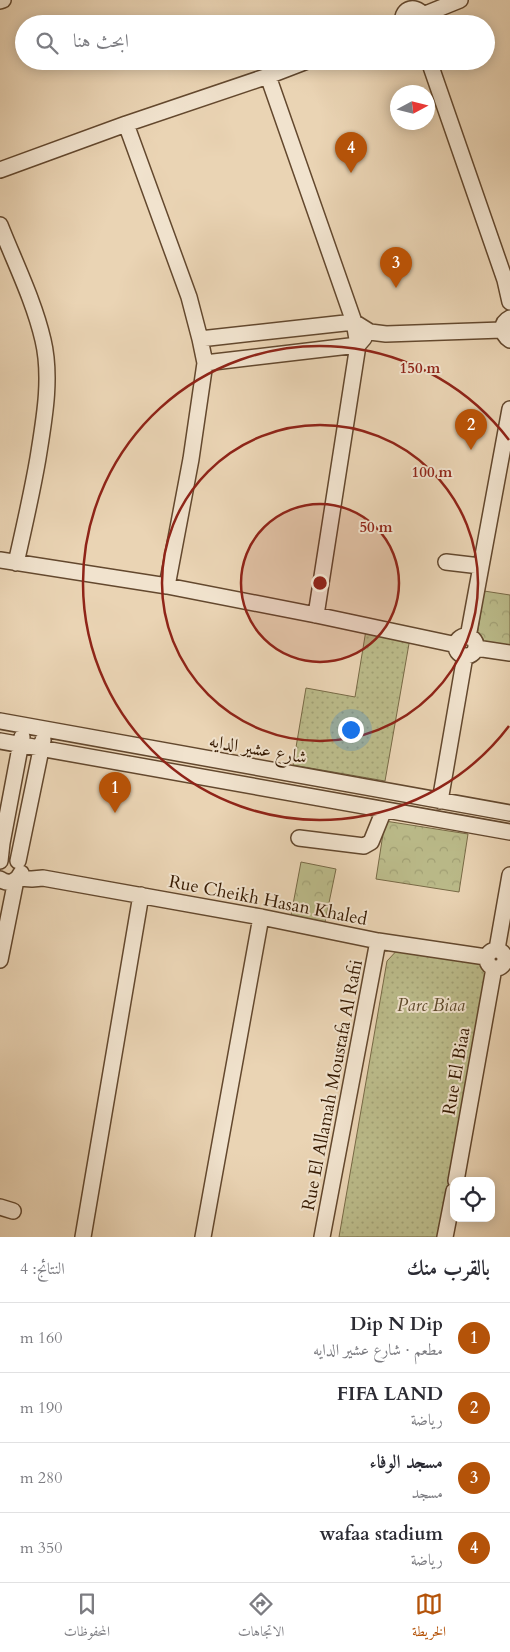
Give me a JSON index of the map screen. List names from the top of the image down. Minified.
{"streets":{"street":["شارع عشير الدايه","Rue Cheikh Hasan Khaled","Rue El Biaa","Rue El Allamah Moustafa Al Rafii"]},"crossings":[["Rue Cheikh Hasan Khaled","Rue El Biaa"],["Rue Cheikh Hasan Khaled","Rue El Allamah Moustafa Al Rafii"]],"parks":["Parc Biaa"],"north":"right","page":{"search":"ابحث هنا","pins":["4","3","2","1"],"heading":["بالقرب منك","النتائج: 4"],"list":[{"mark":"1","name":"Dip N Dip","note":"مطعم · شارع عشير الدايه","value":"160 m"},{"mark":"2","name":"FIFA LAND","note":"رياضة","value":"190 m"},{"mark":"3","name":"مسجد الوفاء","note":"مسجد","value":"280 m"},{"mark":"4","name":"wafaa stadium","note":"رياضة","value":"350 m"}],"nav":["الخريطة","الاتجاهات","المحفوظات"]},"rings":["150 m","100 m","50 m"]}
